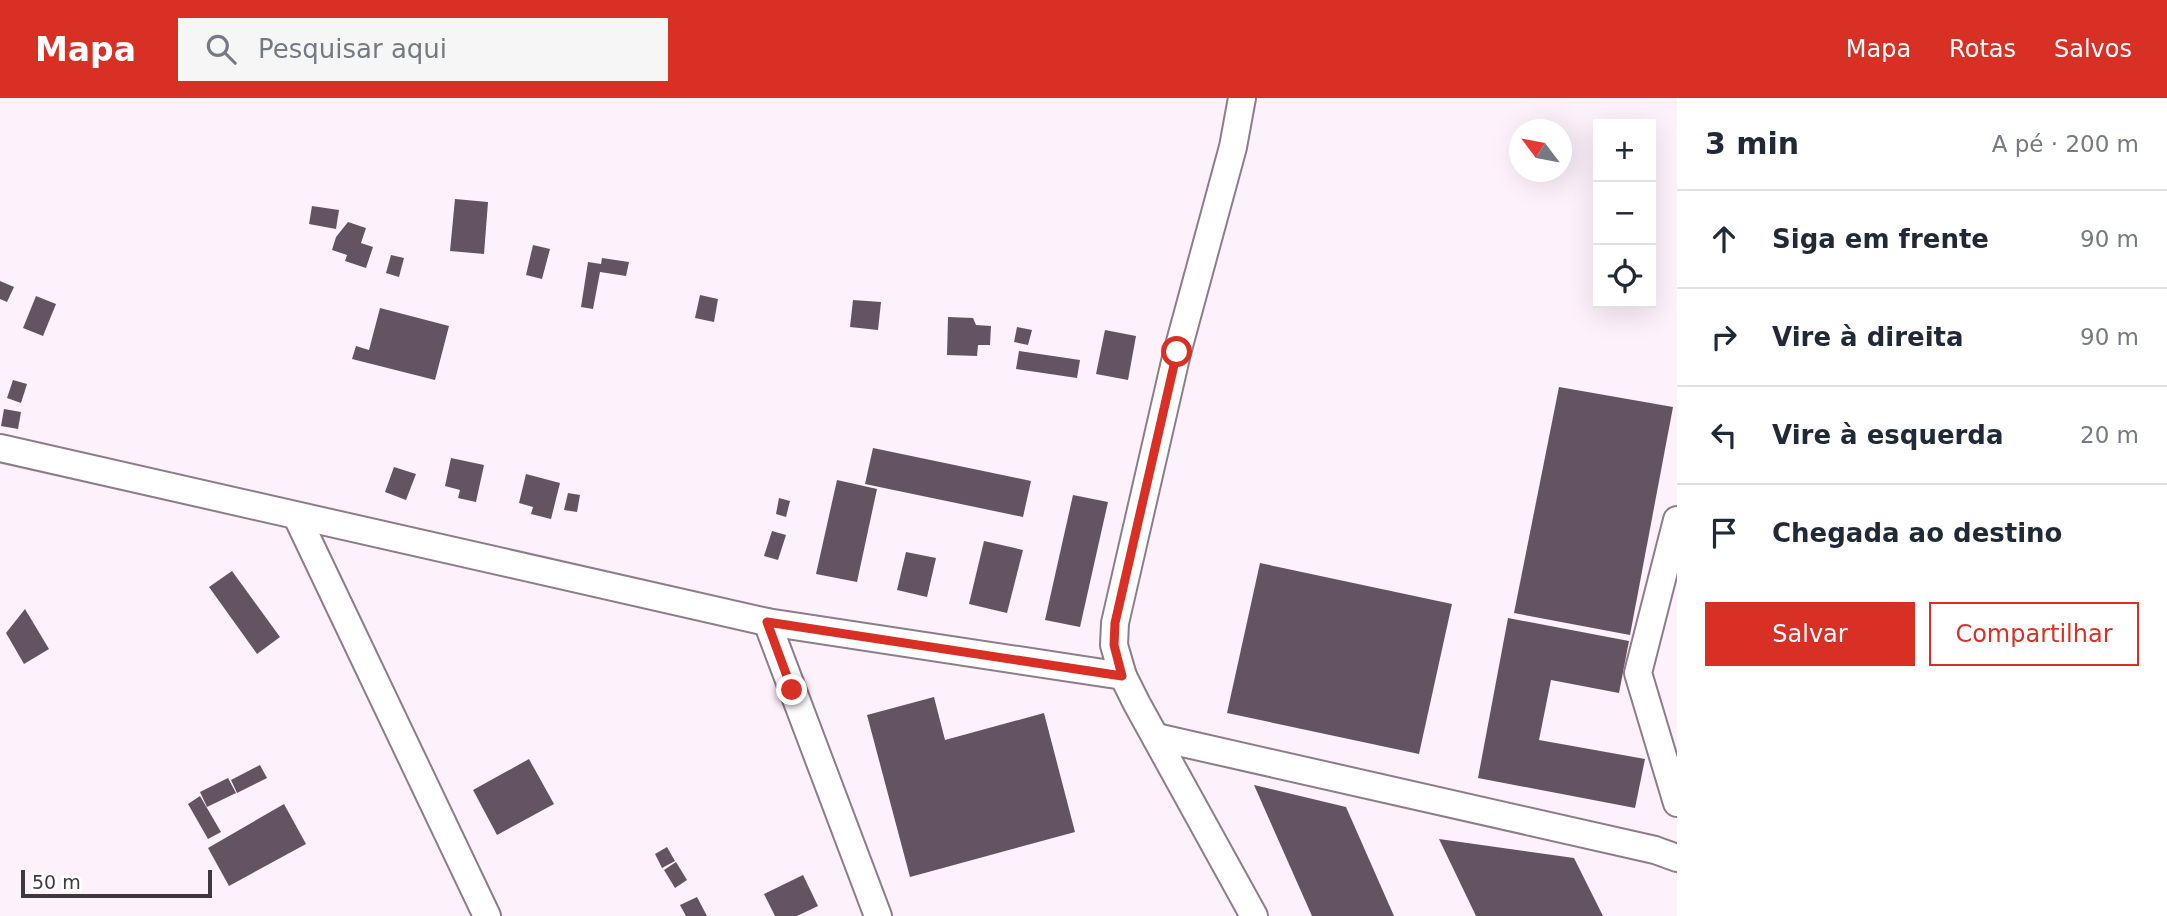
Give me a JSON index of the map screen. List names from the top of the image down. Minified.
{"scale_bar":"50 m","north":"top left","page":{"header":"Mapa","search":"Pesquisar aqui","nav":["Mapa","Rotas","Salvos"],"heading":["3 min","A pé · 200 m"],"map_buttons":["+","−"],"list":[["Siga em frente","90 m"],["Vire à direita","90 m"],["Vire à esquerda","20 m"],"Chegada ao destino"],"buttons":["Salvar","Compartilhar"],"scale":"50 m"}}
